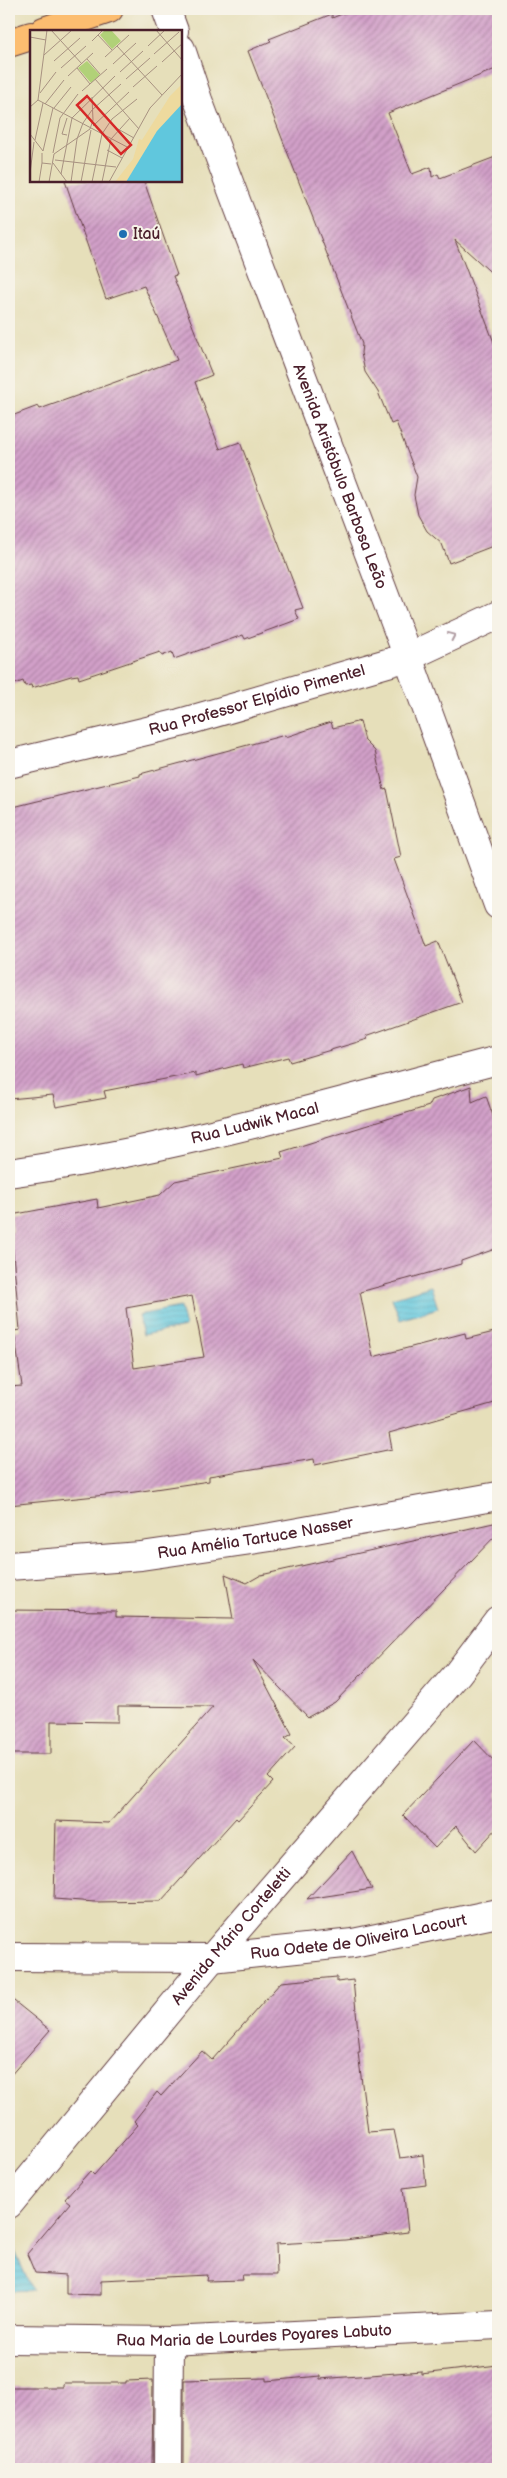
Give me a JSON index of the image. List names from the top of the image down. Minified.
{"streets":{"street":["Avenida Aristóbulo Barbosa Leão","Rua Professor Elpídio Pimentel","Rua Ludwik Macal","Rua Amélia Tartuce Nasser","Avenida Mário Corteletti","Rua Odete de Oliveira Lacourt","Rua Maria de Lourdes Poyares Labuto"]},"crossings":[["Avenida Aristóbulo Barbosa Leão","Rua Professor Elpídio Pimentel"],["Avenida Mário Corteletti","Rua Odete de Oliveira Lacourt"]],"places":["Itaú"]}
